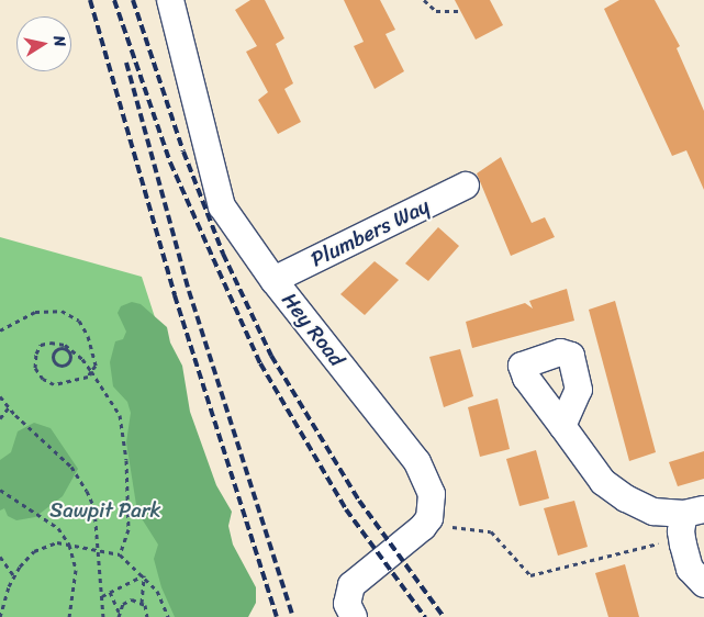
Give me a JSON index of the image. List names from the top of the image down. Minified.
{"streets":{"street":["Plumbers Way","Hey Road"]},"crossings":[["Plumbers Way","Hey Road"]],"parks":["Sawpit Park"],"north":"right"}
